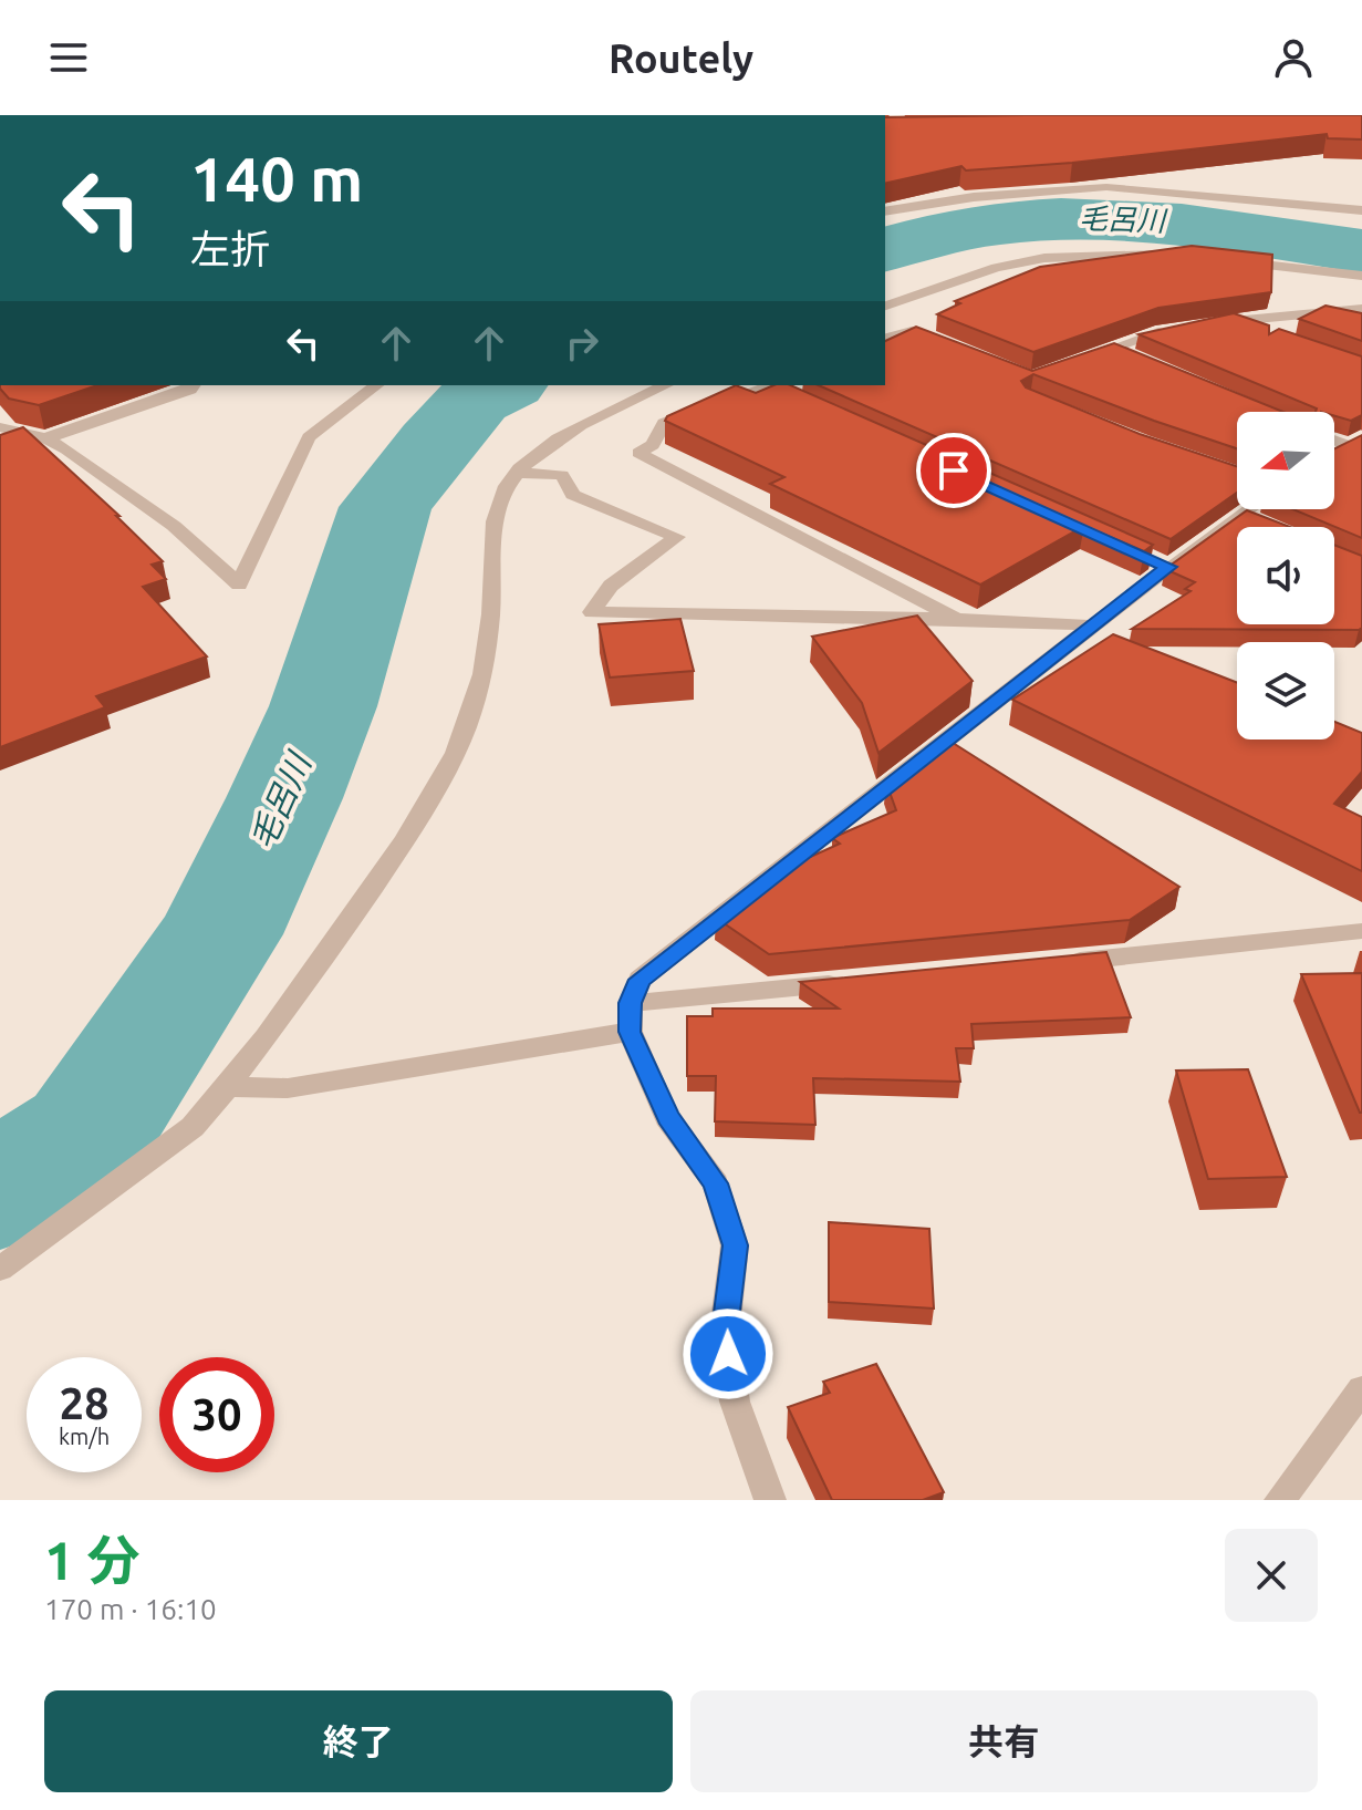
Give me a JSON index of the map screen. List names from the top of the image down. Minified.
{"water":["毛呂川"],"north":"left","page":{"header":"Routely","turn":["140 m","左折"],"speed":"28 km/h","limit":"30","heading":["1 分","170 m · 16:10"],"buttons":["終了","共有"]}}
